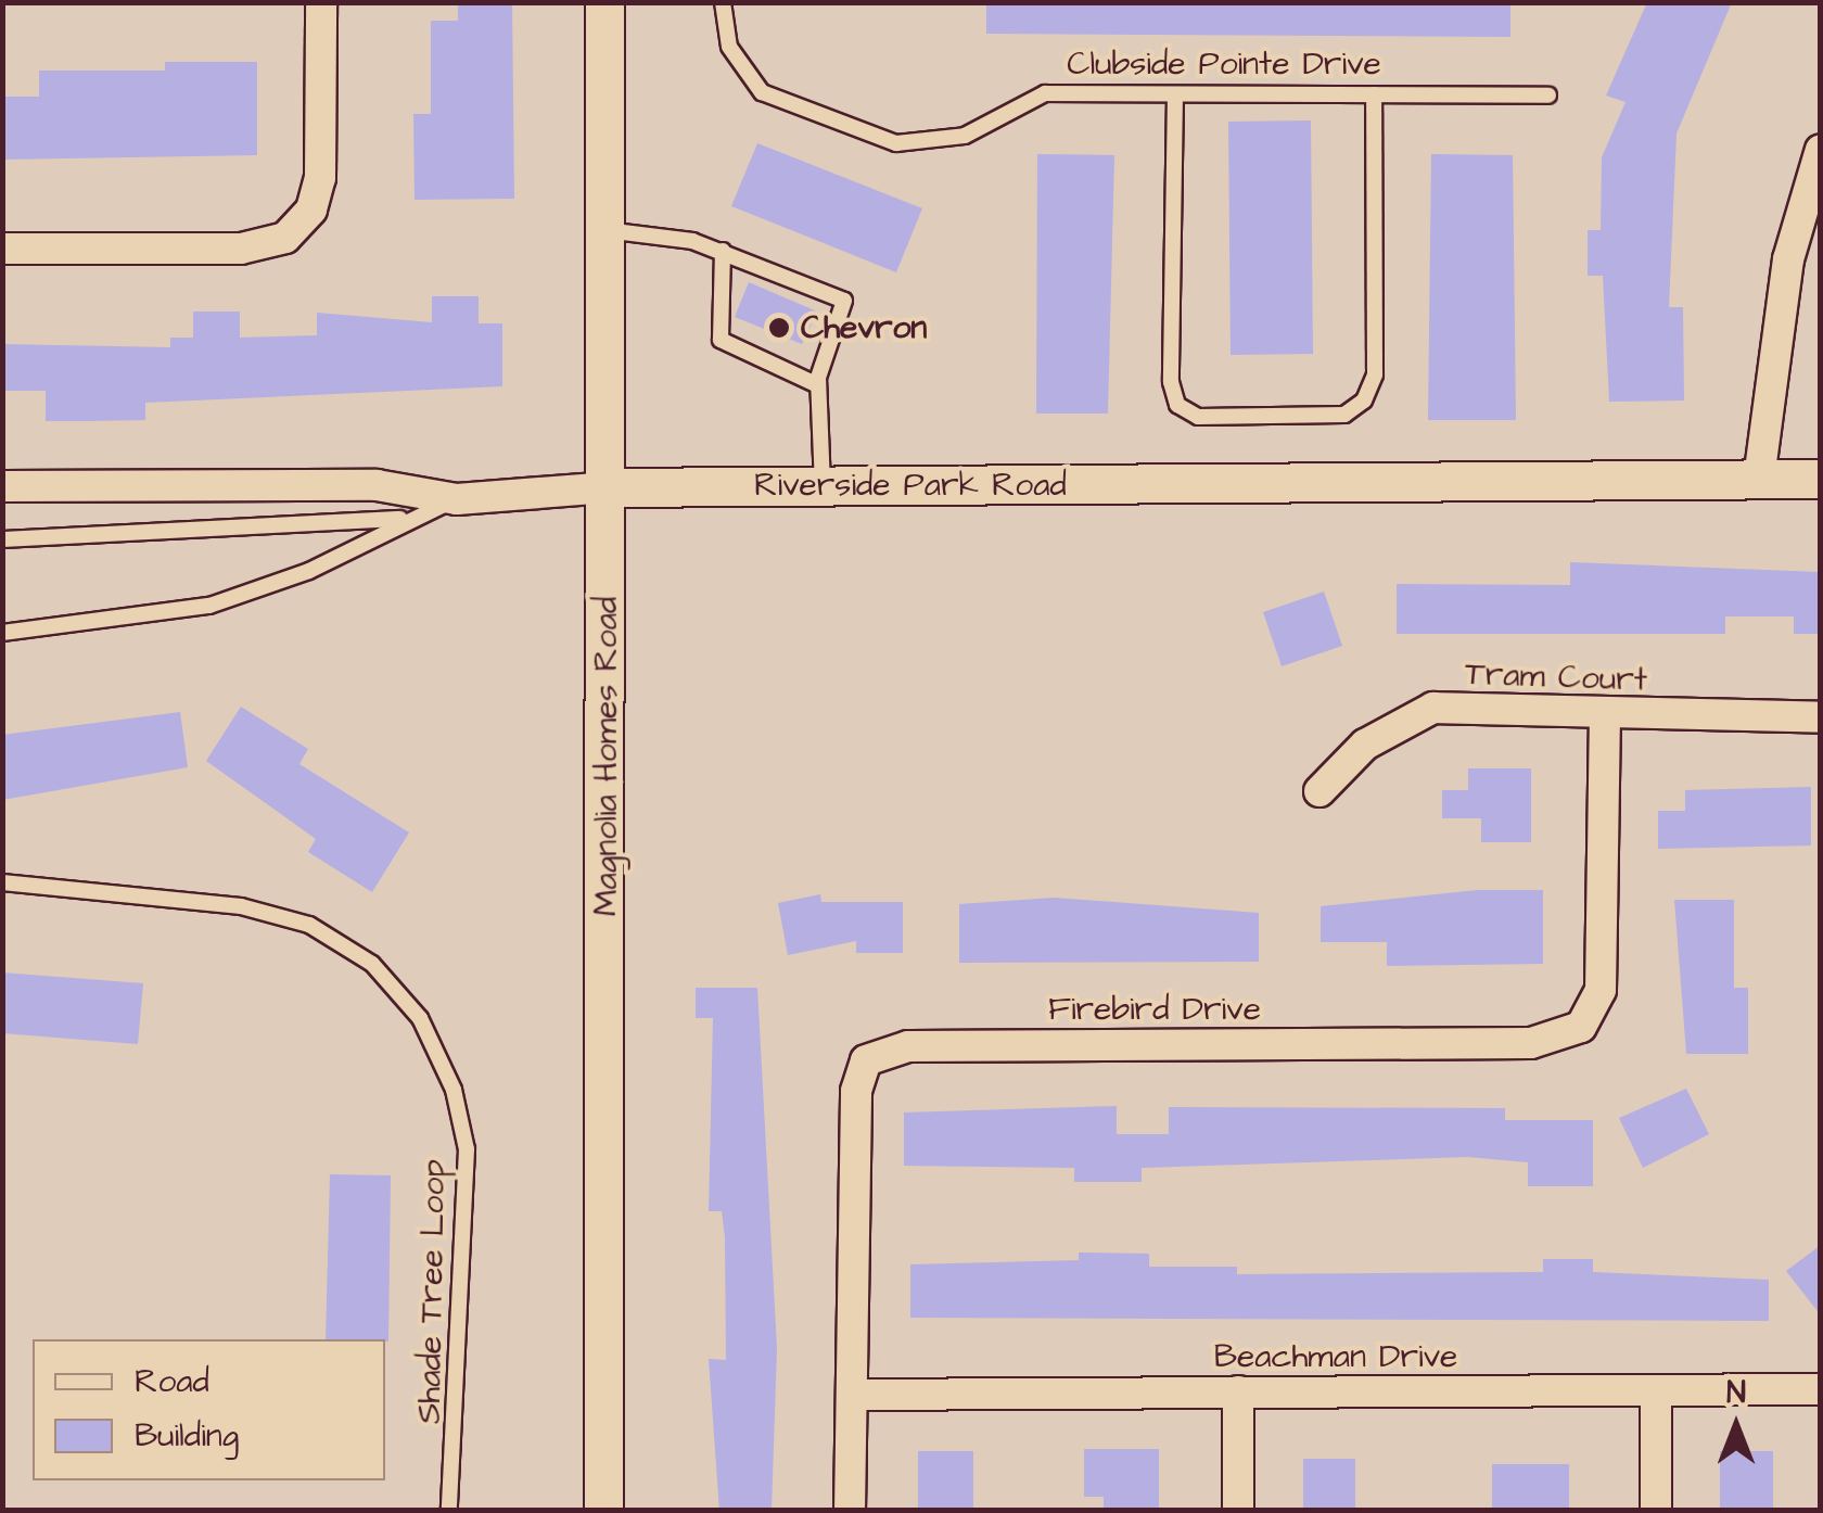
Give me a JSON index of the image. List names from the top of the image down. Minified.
{"streets":{"street":["Riverside Park Road","Tram Court","Magnolia Homes Road","Firebird Drive","Beachman Drive"],"lane":["Clubside Pointe Drive","Shade Tree Loop"]},"crossings":[["Riverside Park Road","Magnolia Homes Road"],["Tram Court","Firebird Drive"],["Firebird Drive","Beachman Drive"]],"places":["Chevron"],"legend":["Road","Building"],"north":"top"}
